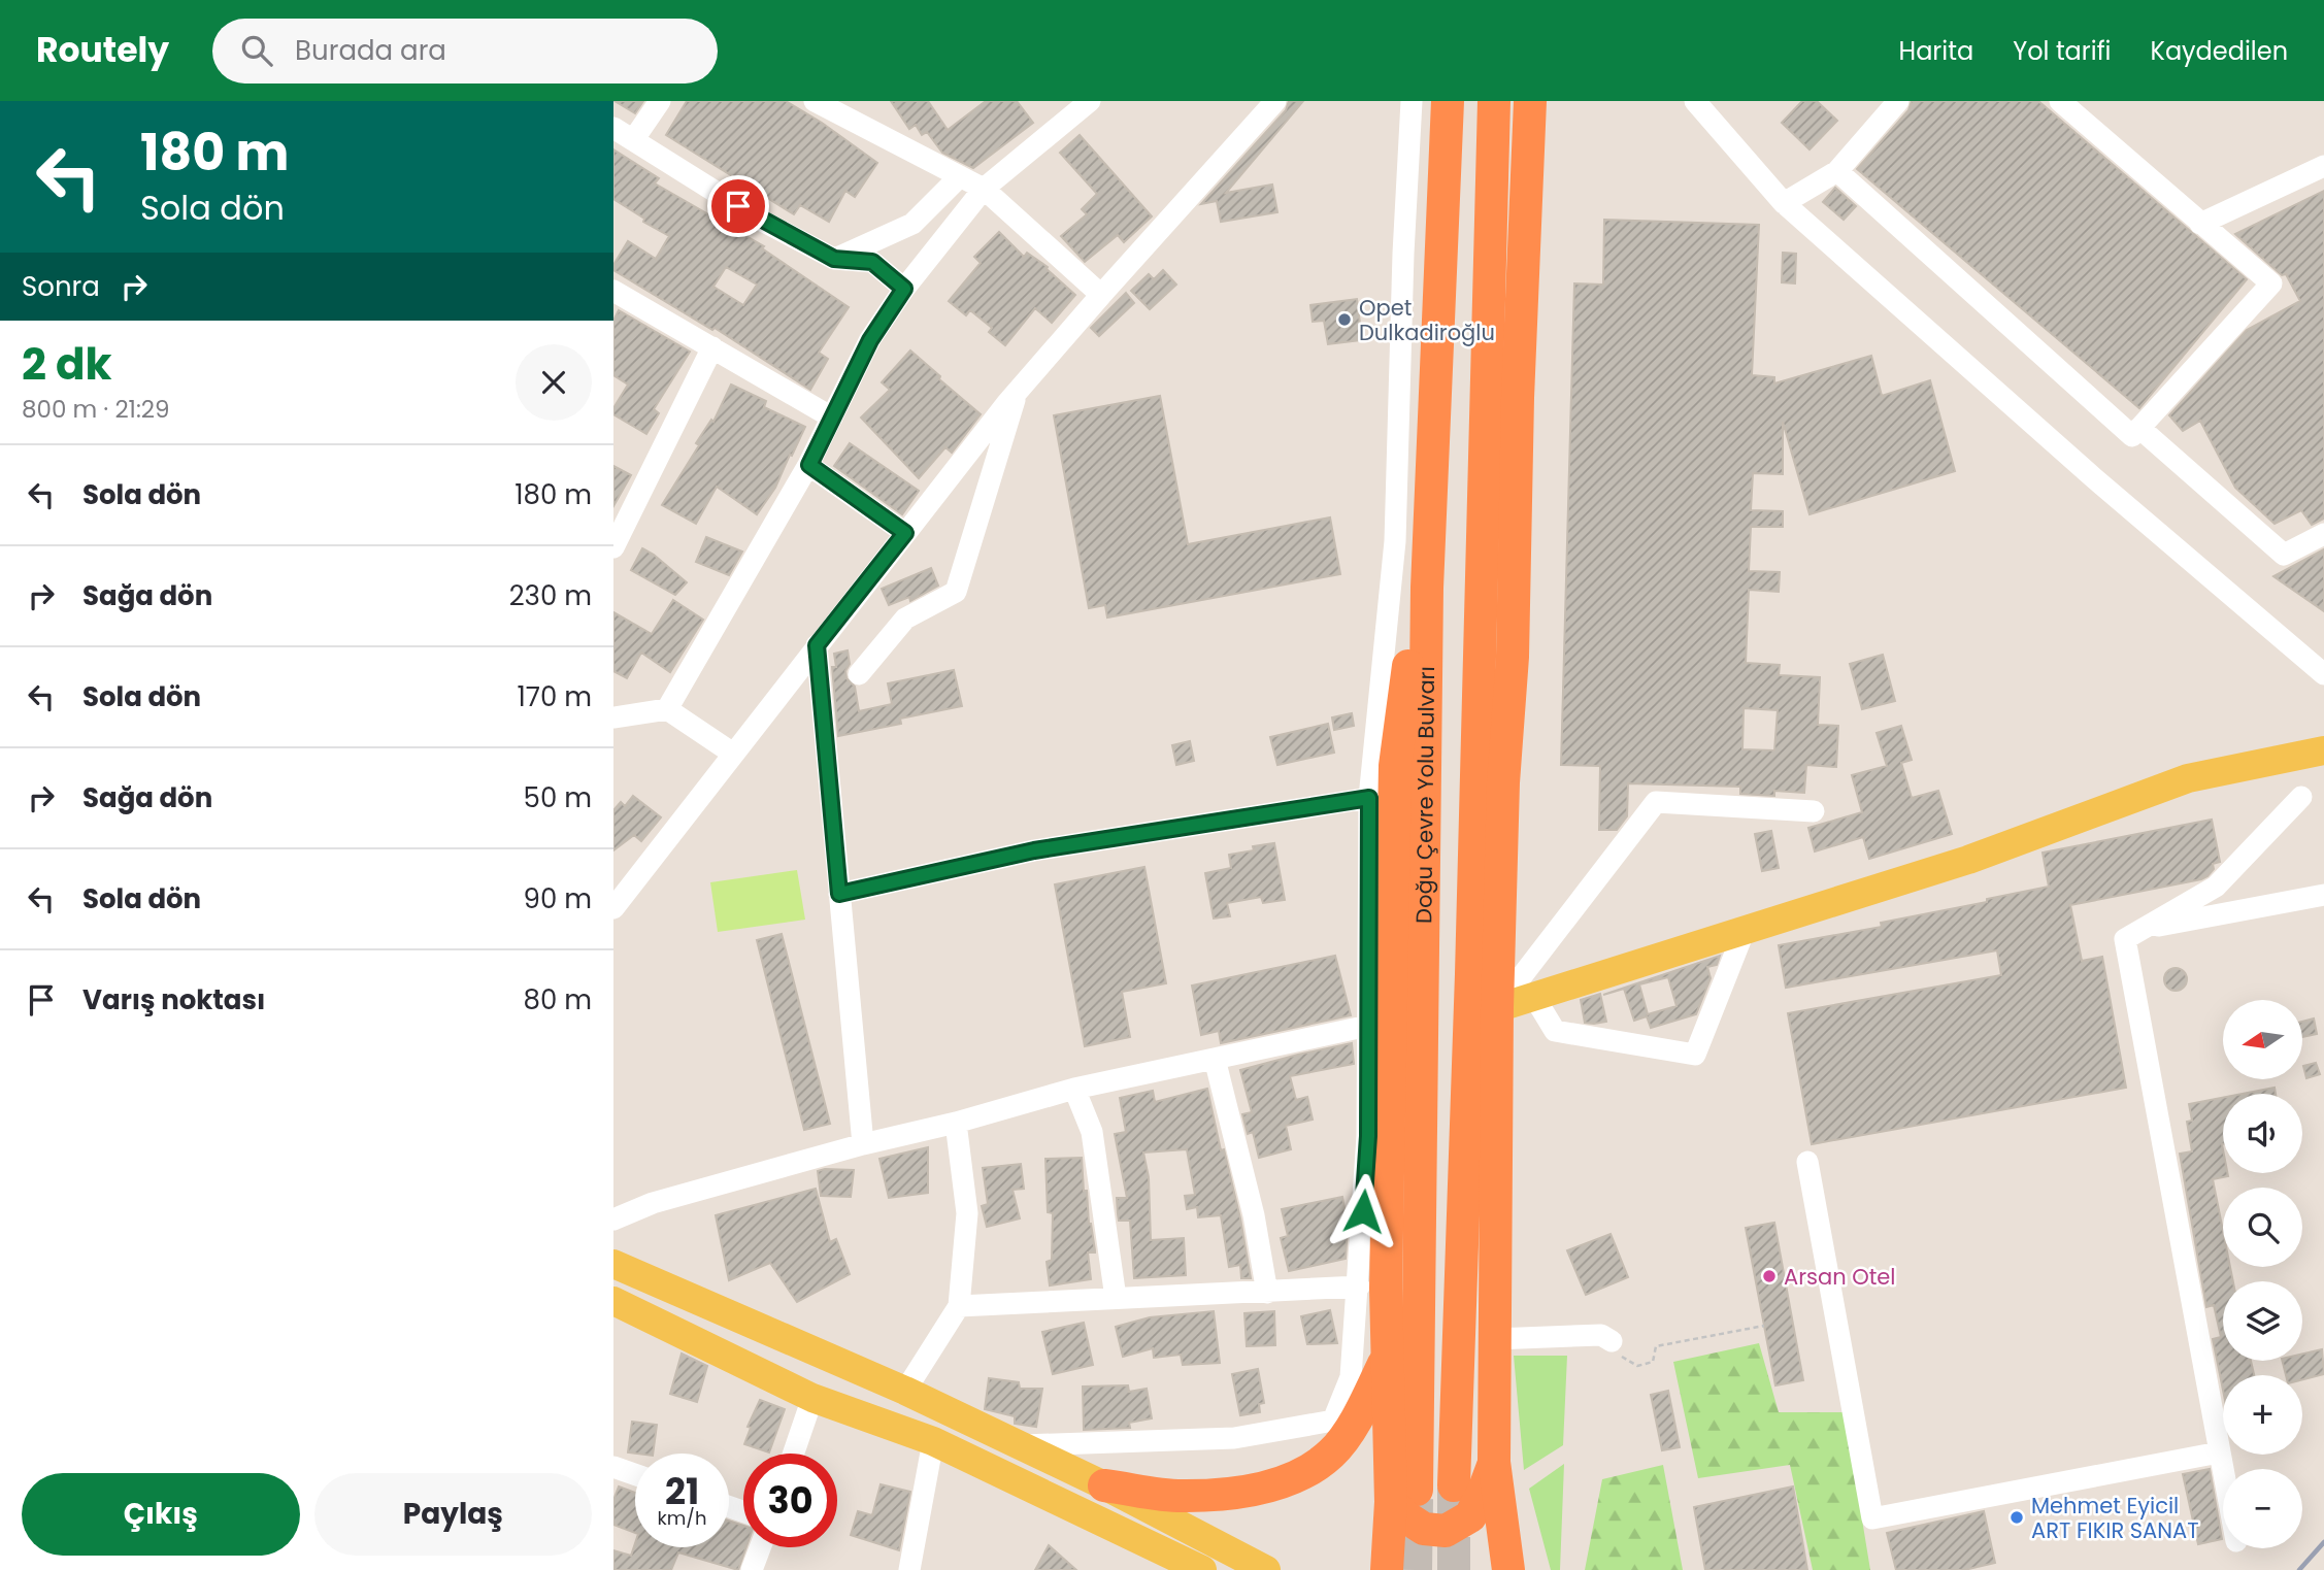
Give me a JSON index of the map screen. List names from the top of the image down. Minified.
{"streets":{"highway":["Doğu Çevre Yolu Bulvarı"]},"places":["Opet Dulkadiroğlu","Arsan Otel","Mehmet Eyicil ART FIKIR SANAT"],"north":"left","page":{"header":"Routely","search":"Burada ara","nav":["Harita","Yol tarifi","Kaydedilen"],"turn":["180 m","Sola dön"],"then":"Sonra","heading":["2 dk","800 m · 21:29"],"list":[{"name":"Sola dön","value":"180 m"},{"name":"Sağa dön","value":"230 m"},{"name":"Sola dön","value":"170 m"},{"name":"Sağa dön","value":"50 m"},{"name":"Sola dön","value":"90 m"},{"name":"Varış noktası","value":"80 m"}],"map_buttons":["+","−"],"speed":"21 km/h","limit":"30","buttons":["Çıkış","Paylaş"]}}
